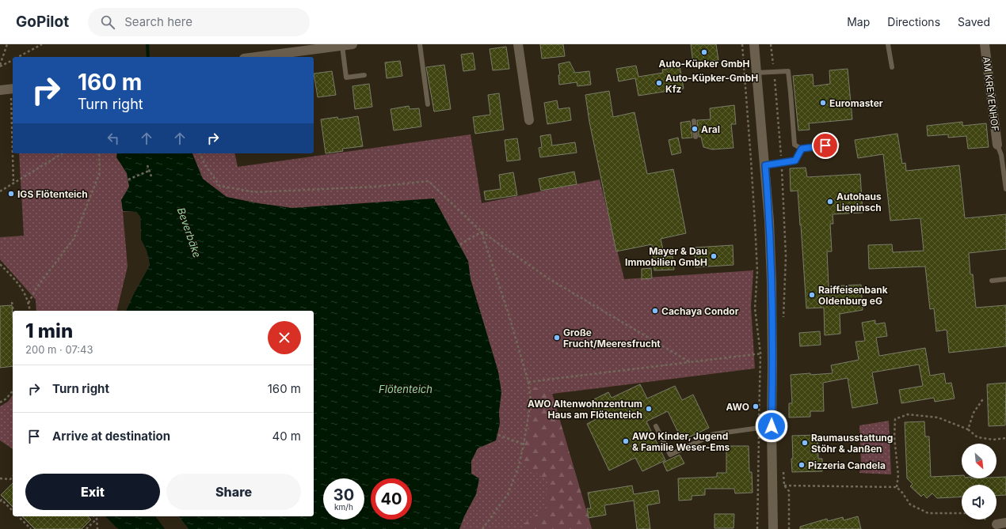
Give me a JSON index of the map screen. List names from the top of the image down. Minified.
{"streets":{"street":["AM KREYENHOF"]},"water":["Beverbäke","Flötenteich"],"places":["Auto-Küpker GmbH","Auto-Küpker-GmbH Kfz","Euromaster","Aral","IGS Flötenteich","Autohaus Liepinsch","Mayer & Dau Immobilien GmbH","Raiffeisenbank Oldenburg eG","Cachaya Condor","Große Frucht/Meeresfrucht","AWO","AWO Altenwohnzentrum Haus am Flötenteich","AWO Kinder, Jugend & Familie Weser-Ems","Raumausstattung Stöhr & Janßen","Pizzeria Candela"],"north":"bottom right","page":{"header":"GoPilot","search":"Search here","nav":["Map","Directions","Saved"],"turn":["160 m","Turn right"],"heading":["1 min","200 m · 07:43"],"list":[{"name":"Turn right","value":"160 m"},{"name":"Arrive at destination","value":"40 m"}],"buttons":["Exit","Share"],"speed":"30 km/h","limit":"40"}}
